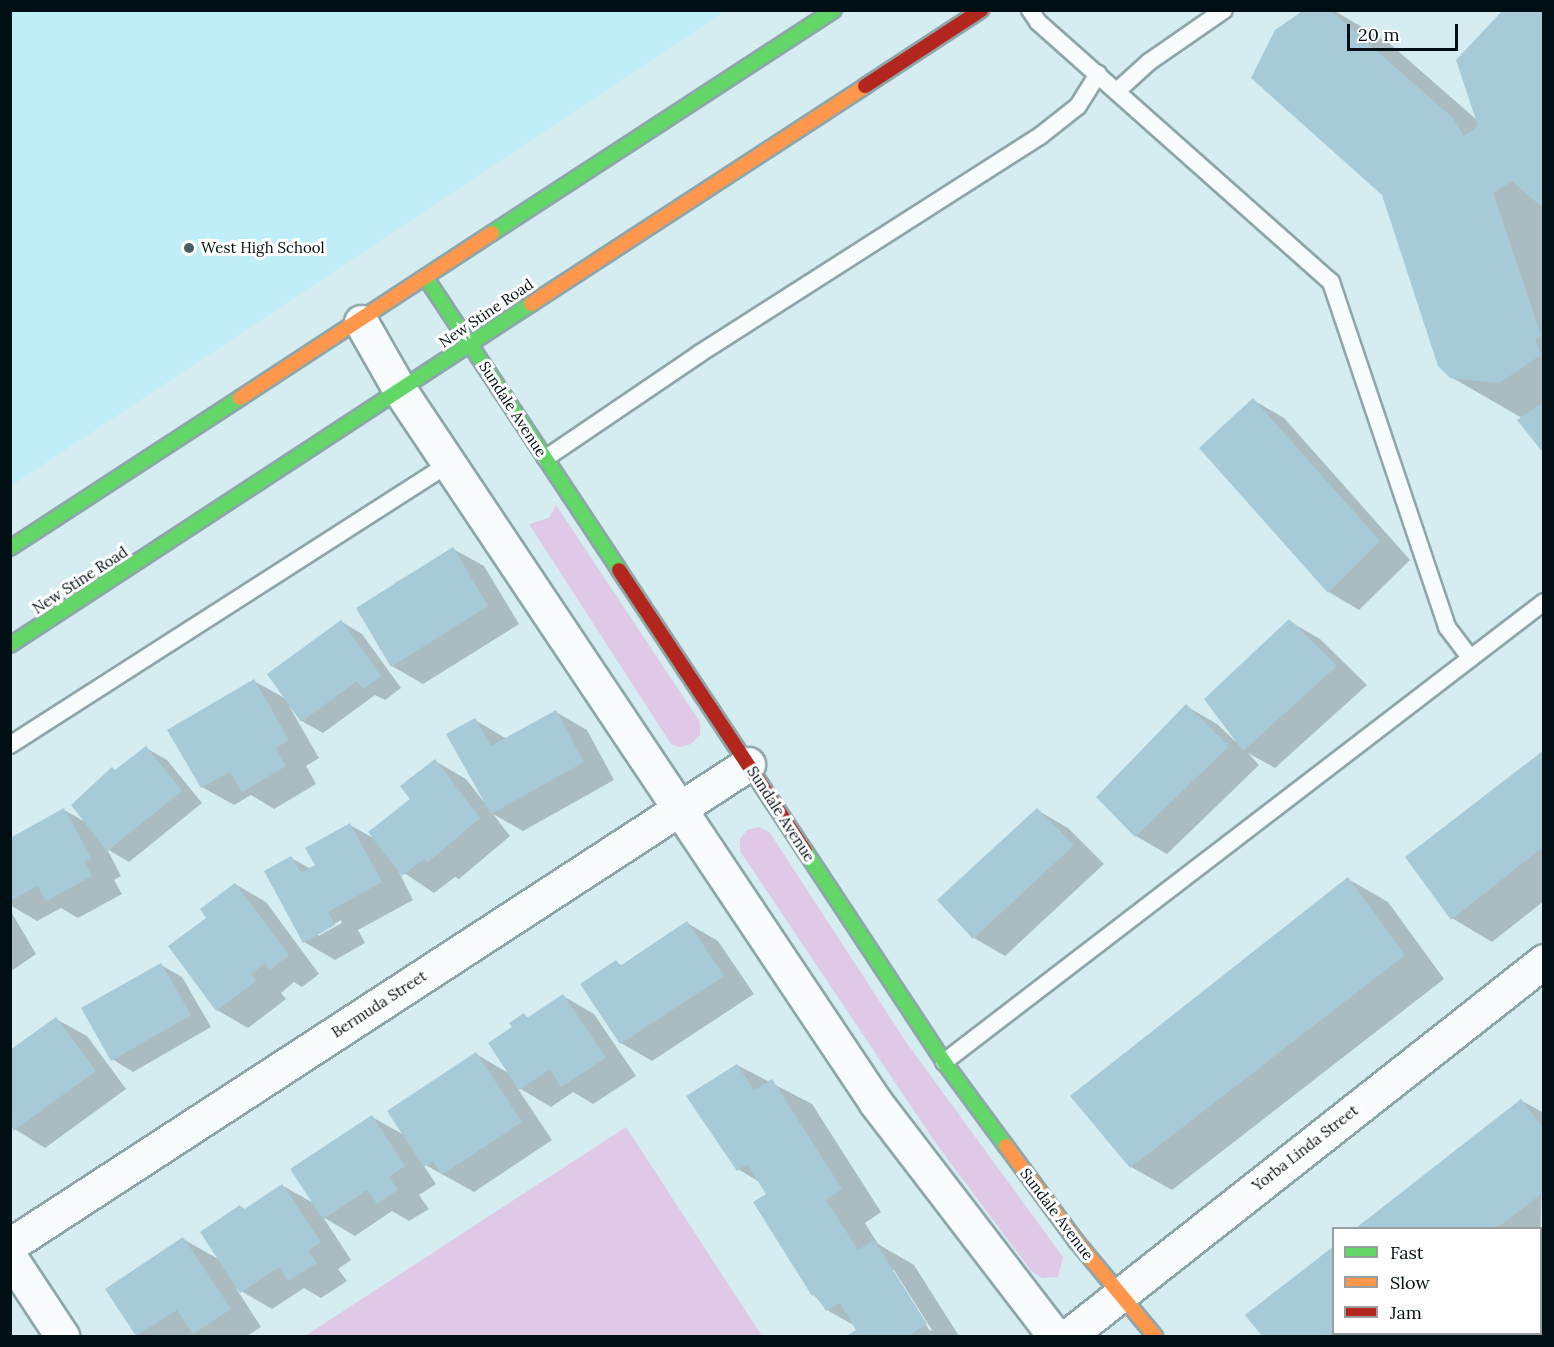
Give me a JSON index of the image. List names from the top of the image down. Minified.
{"streets":{"main road":["New Stine Road","Sundale Avenue"],"street":["Bermuda Street","Yorba Linda Street"]},"crossings":[["New Stine Road","Sundale Avenue"],["Sundale Avenue","Bermuda Street"],["Sundale Avenue","Yorba Linda Street"]],"places":["West High School"],"legend":["Fast","Slow","Jam"],"scale_bar":"20 m"}
